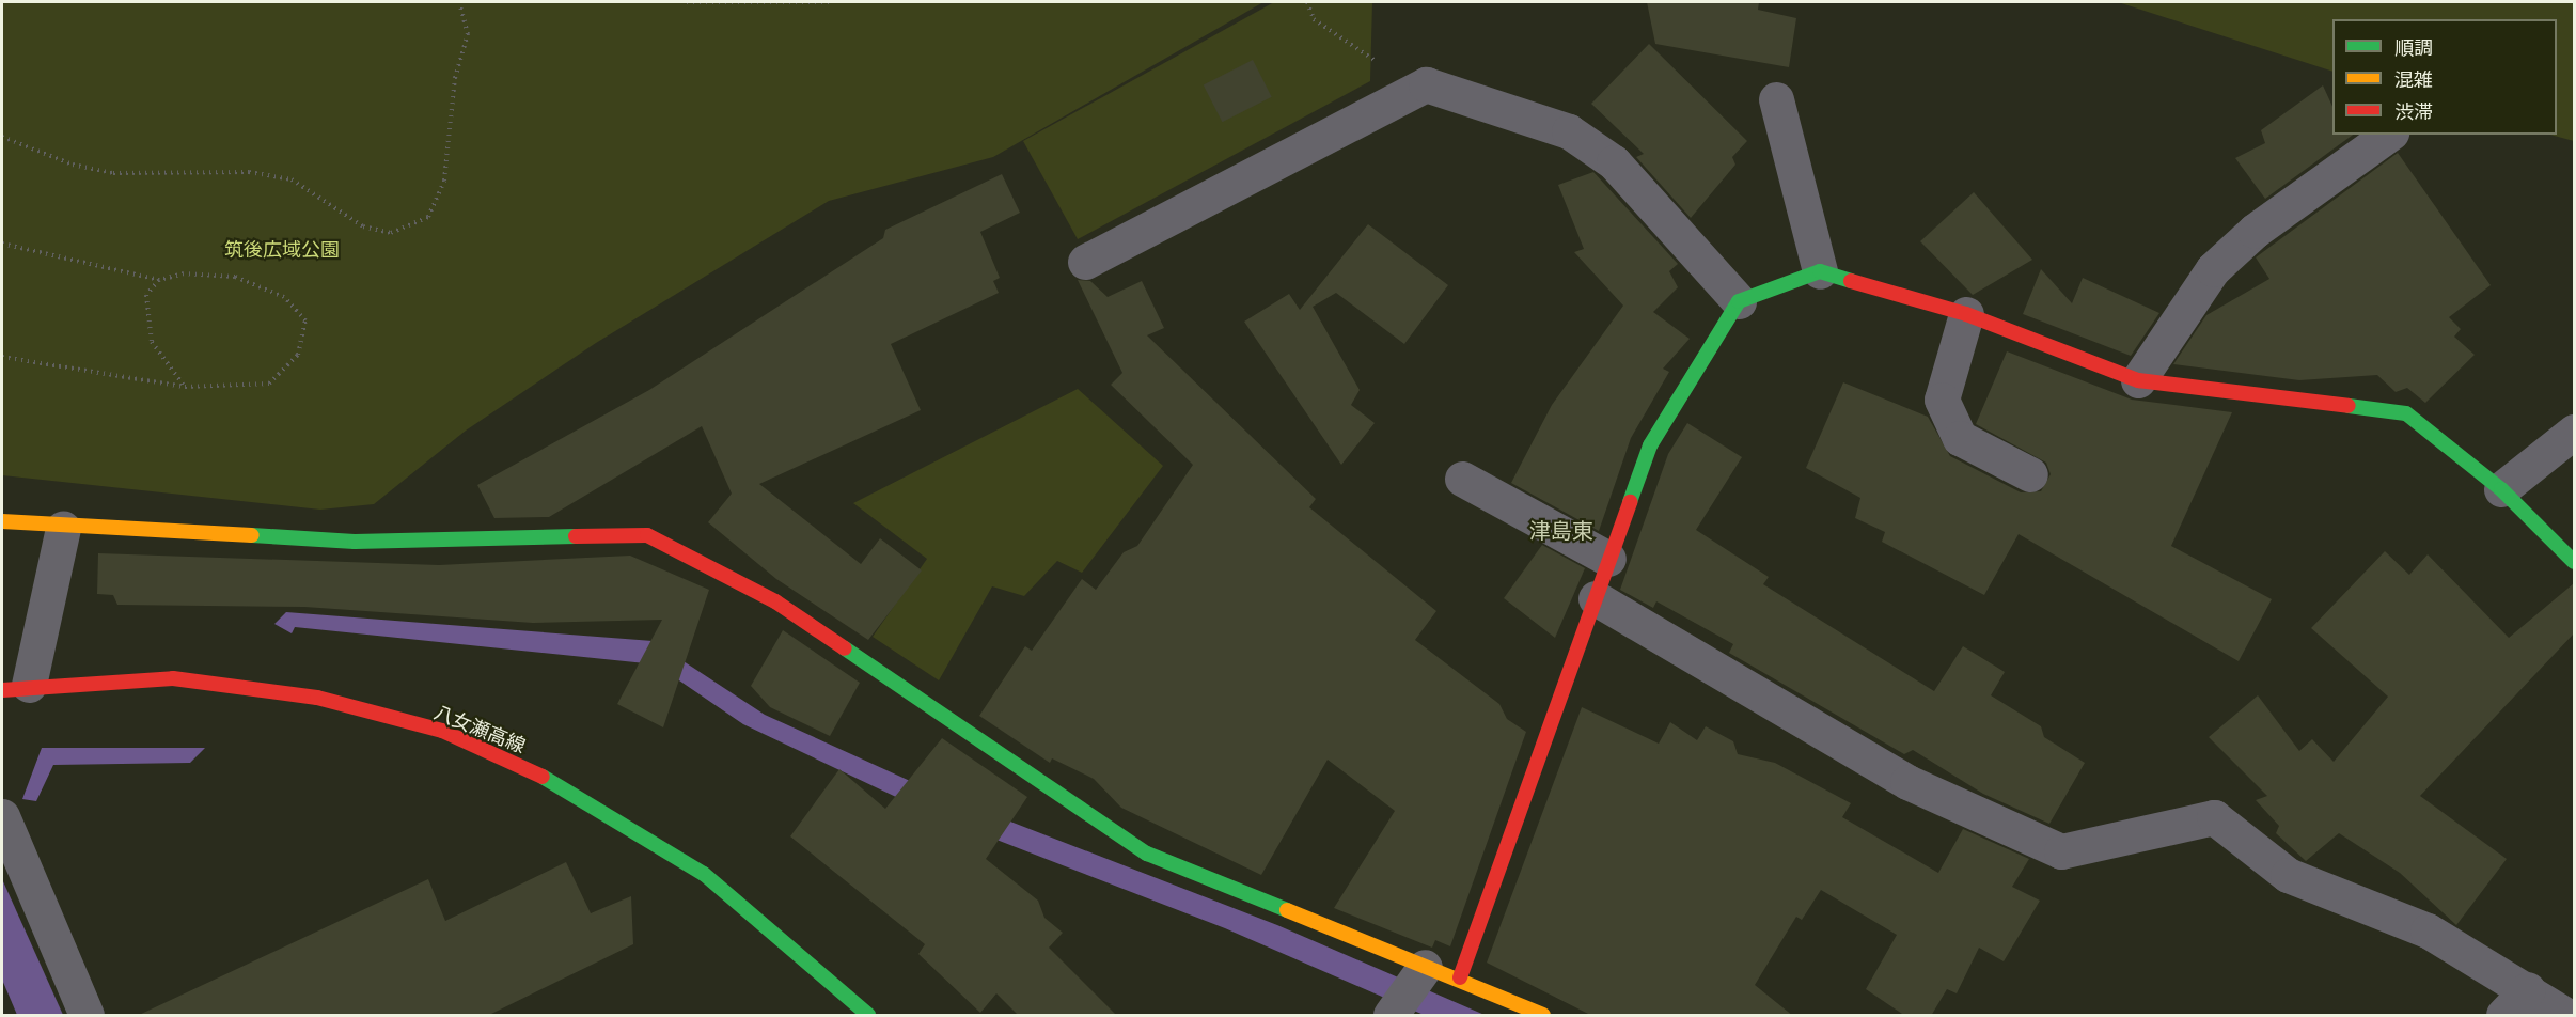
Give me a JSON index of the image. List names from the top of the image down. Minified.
{"streets":{"street":["八女瀬高線"]},"districts":["津島東"],"parks":["筑後広域公園"],"legend":["順調","混雑","渋滞"]}
